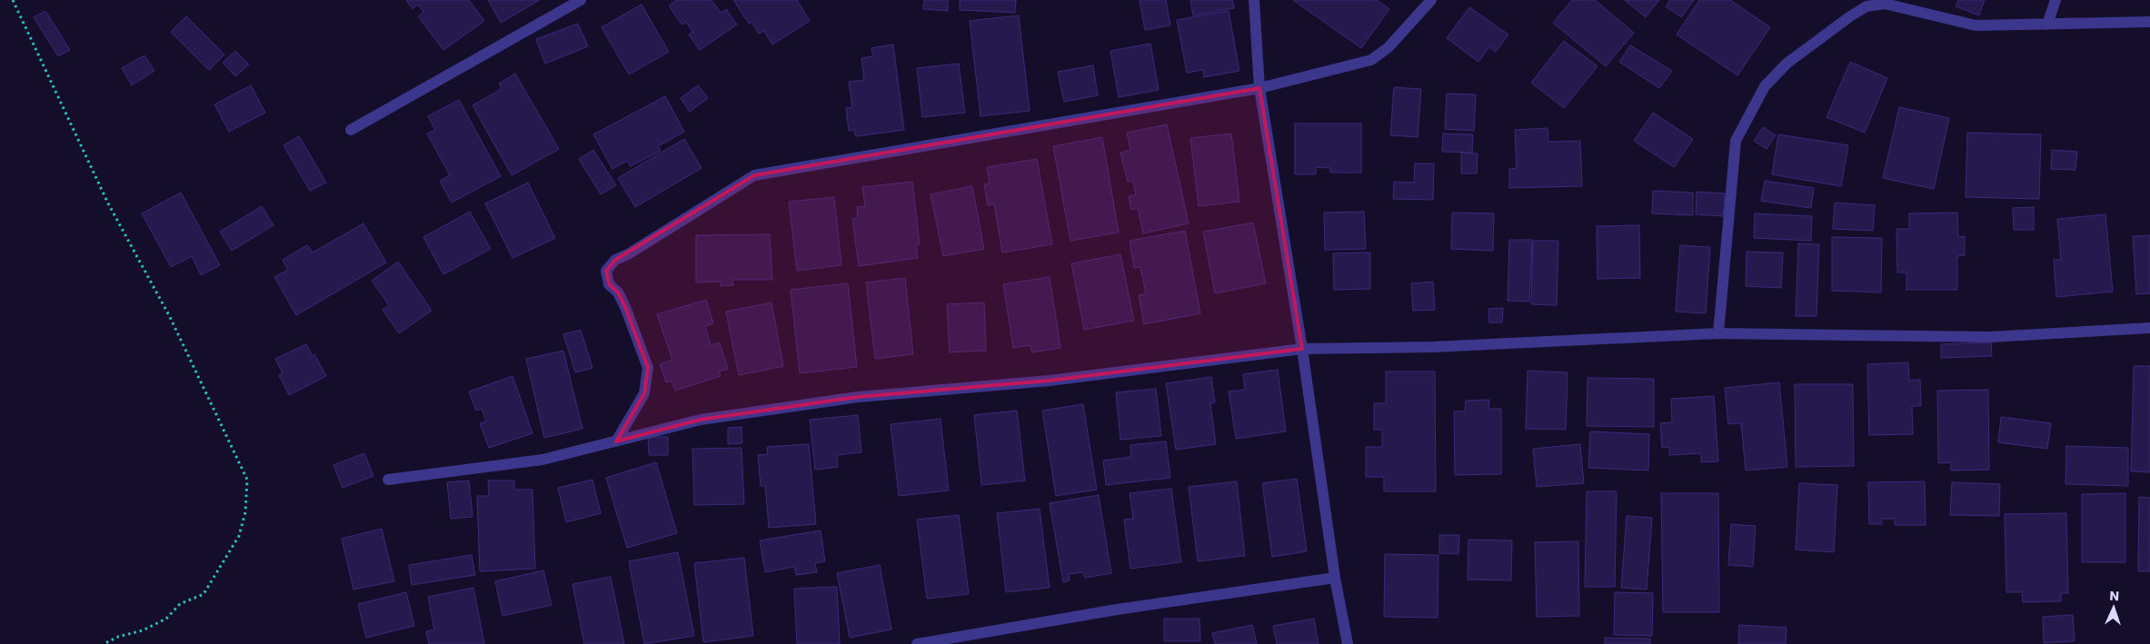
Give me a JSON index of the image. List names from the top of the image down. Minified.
{"north":"top"}
